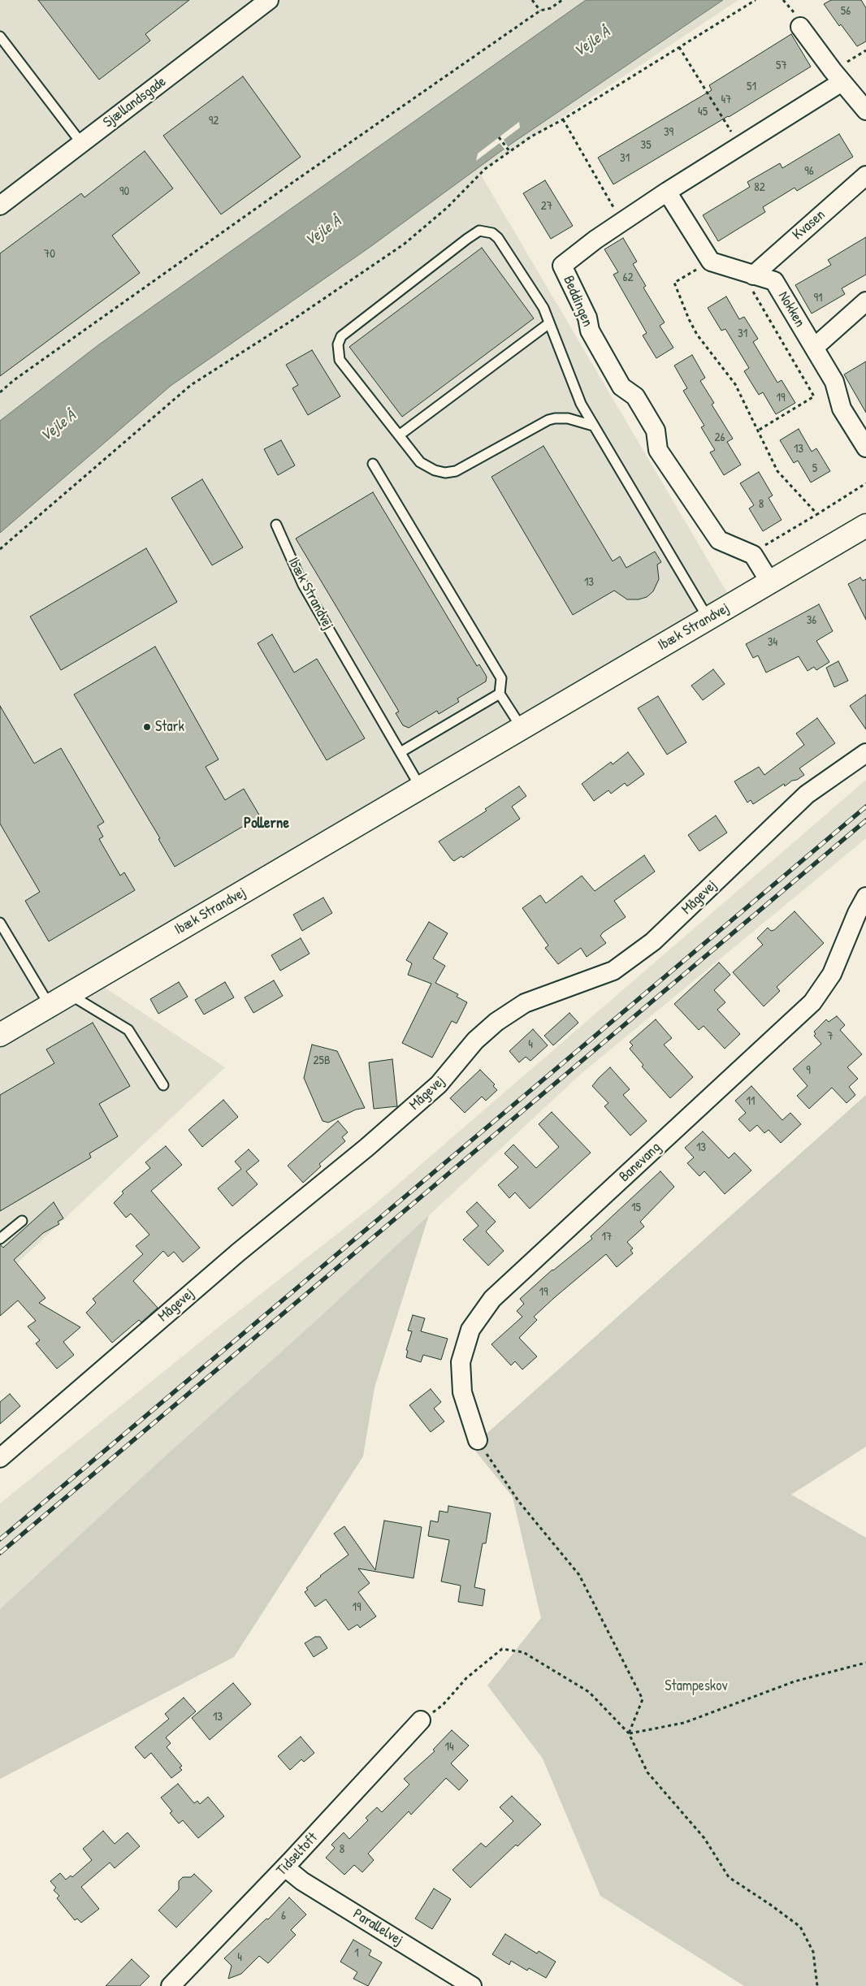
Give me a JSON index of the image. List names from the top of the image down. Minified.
{"streets":{"street":["Sjællandsgade","Kvasen","Beddingen","Nokken","Ibæk Strandvej","Mågevej","Banevang","Tidseltoft","Parallelvej"]},"crossings":[["Kvasen","Nokken"],["Tidseltoft","Parallelvej"]],"districts":["Pollerne"],"water":["Vejle Å"],"parks":["Stampeskov"],"places":["Stark"],"house_numbers":["56","57","51","47","45","92","39","35","31","96","82","90","27","70","62","91","31","19","26","13","5","8","13","36","34","7","4","25B","9","11","13","15","17","19","19","13","14","8","6","1","4"]}
